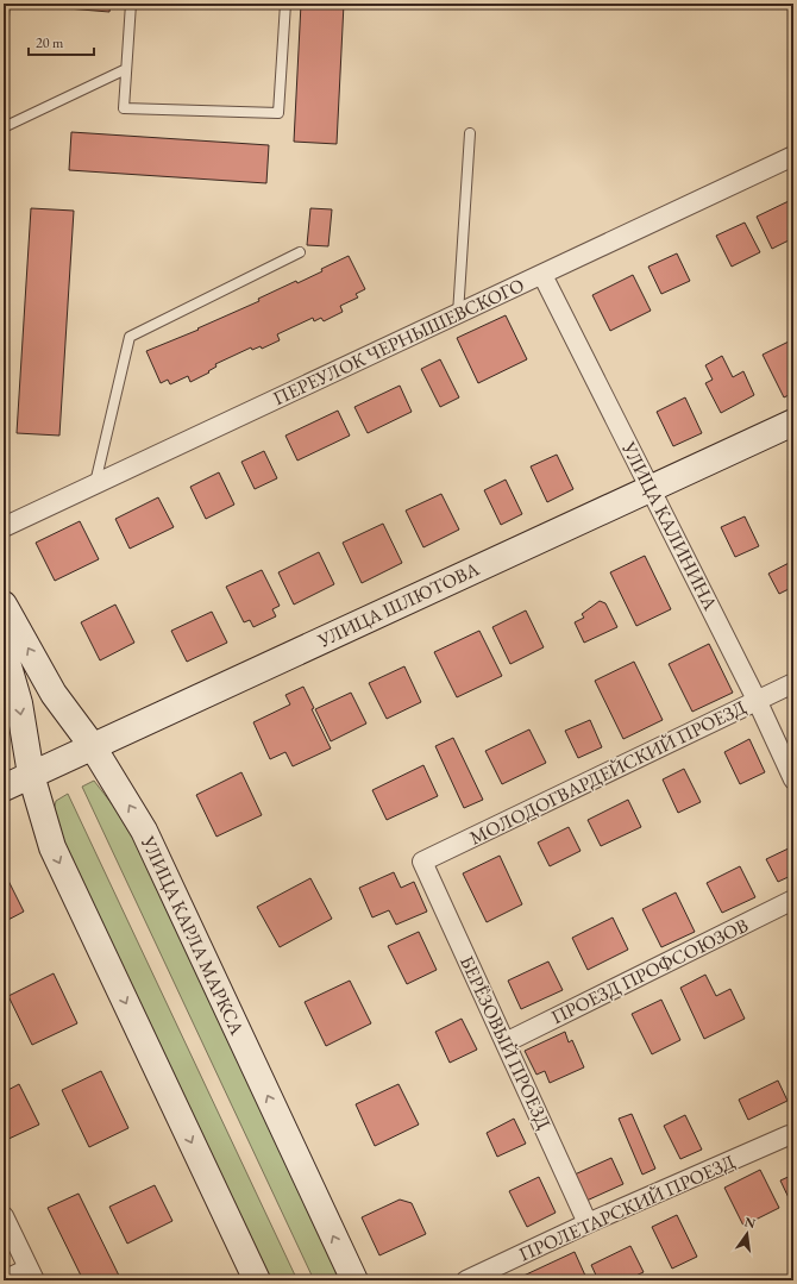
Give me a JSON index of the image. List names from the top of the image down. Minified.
{"streets":{"main road":["УЛИЦА ШЛЮТОВА","УЛИЦА КАРЛА МАРКСА"],"street":["ПЕРЕУЛОК ЧЕРНЫШЕВСКОГО","УЛИЦА КАЛИНИНА","МОЛОДОГВАРДЕЙСКИЙ ПРОЕЗД","ПРОЕЗД ПРОФСОЮЗОВ","БЕРЁЗОВЫЙ ПРОЕЗД","ПРОЛЕТАРСКИЙ ПРОЕЗД"]},"crossings":[["ПЕРЕУЛОК ЧЕРНЫШЕВСКОГО","УЛИЦА КАЛИНИНА"],["УЛИЦА КАЛИНИНА","УЛИЦА ШЛЮТОВА"],["УЛИЦА КАЛИНИНА","МОЛОДОГВАРДЕЙСКИЙ ПРОЕЗД"],["УЛИЦА ШЛЮТОВА","УЛИЦА КАРЛА МАРКСА"],["МОЛОДОГВАРДЕЙСКИЙ ПРОЕЗД","БЕРЁЗОВЫЙ ПРОЕЗД"],["ПРОЕЗД ПРОФСОЮЗОВ","БЕРЁЗОВЫЙ ПРОЕЗД"],["БЕРЁЗОВЫЙ ПРОЕЗД","ПРОЛЕТАРСКИЙ ПРОЕЗД"]],"scale_bar":"20 m","north":"top"}
